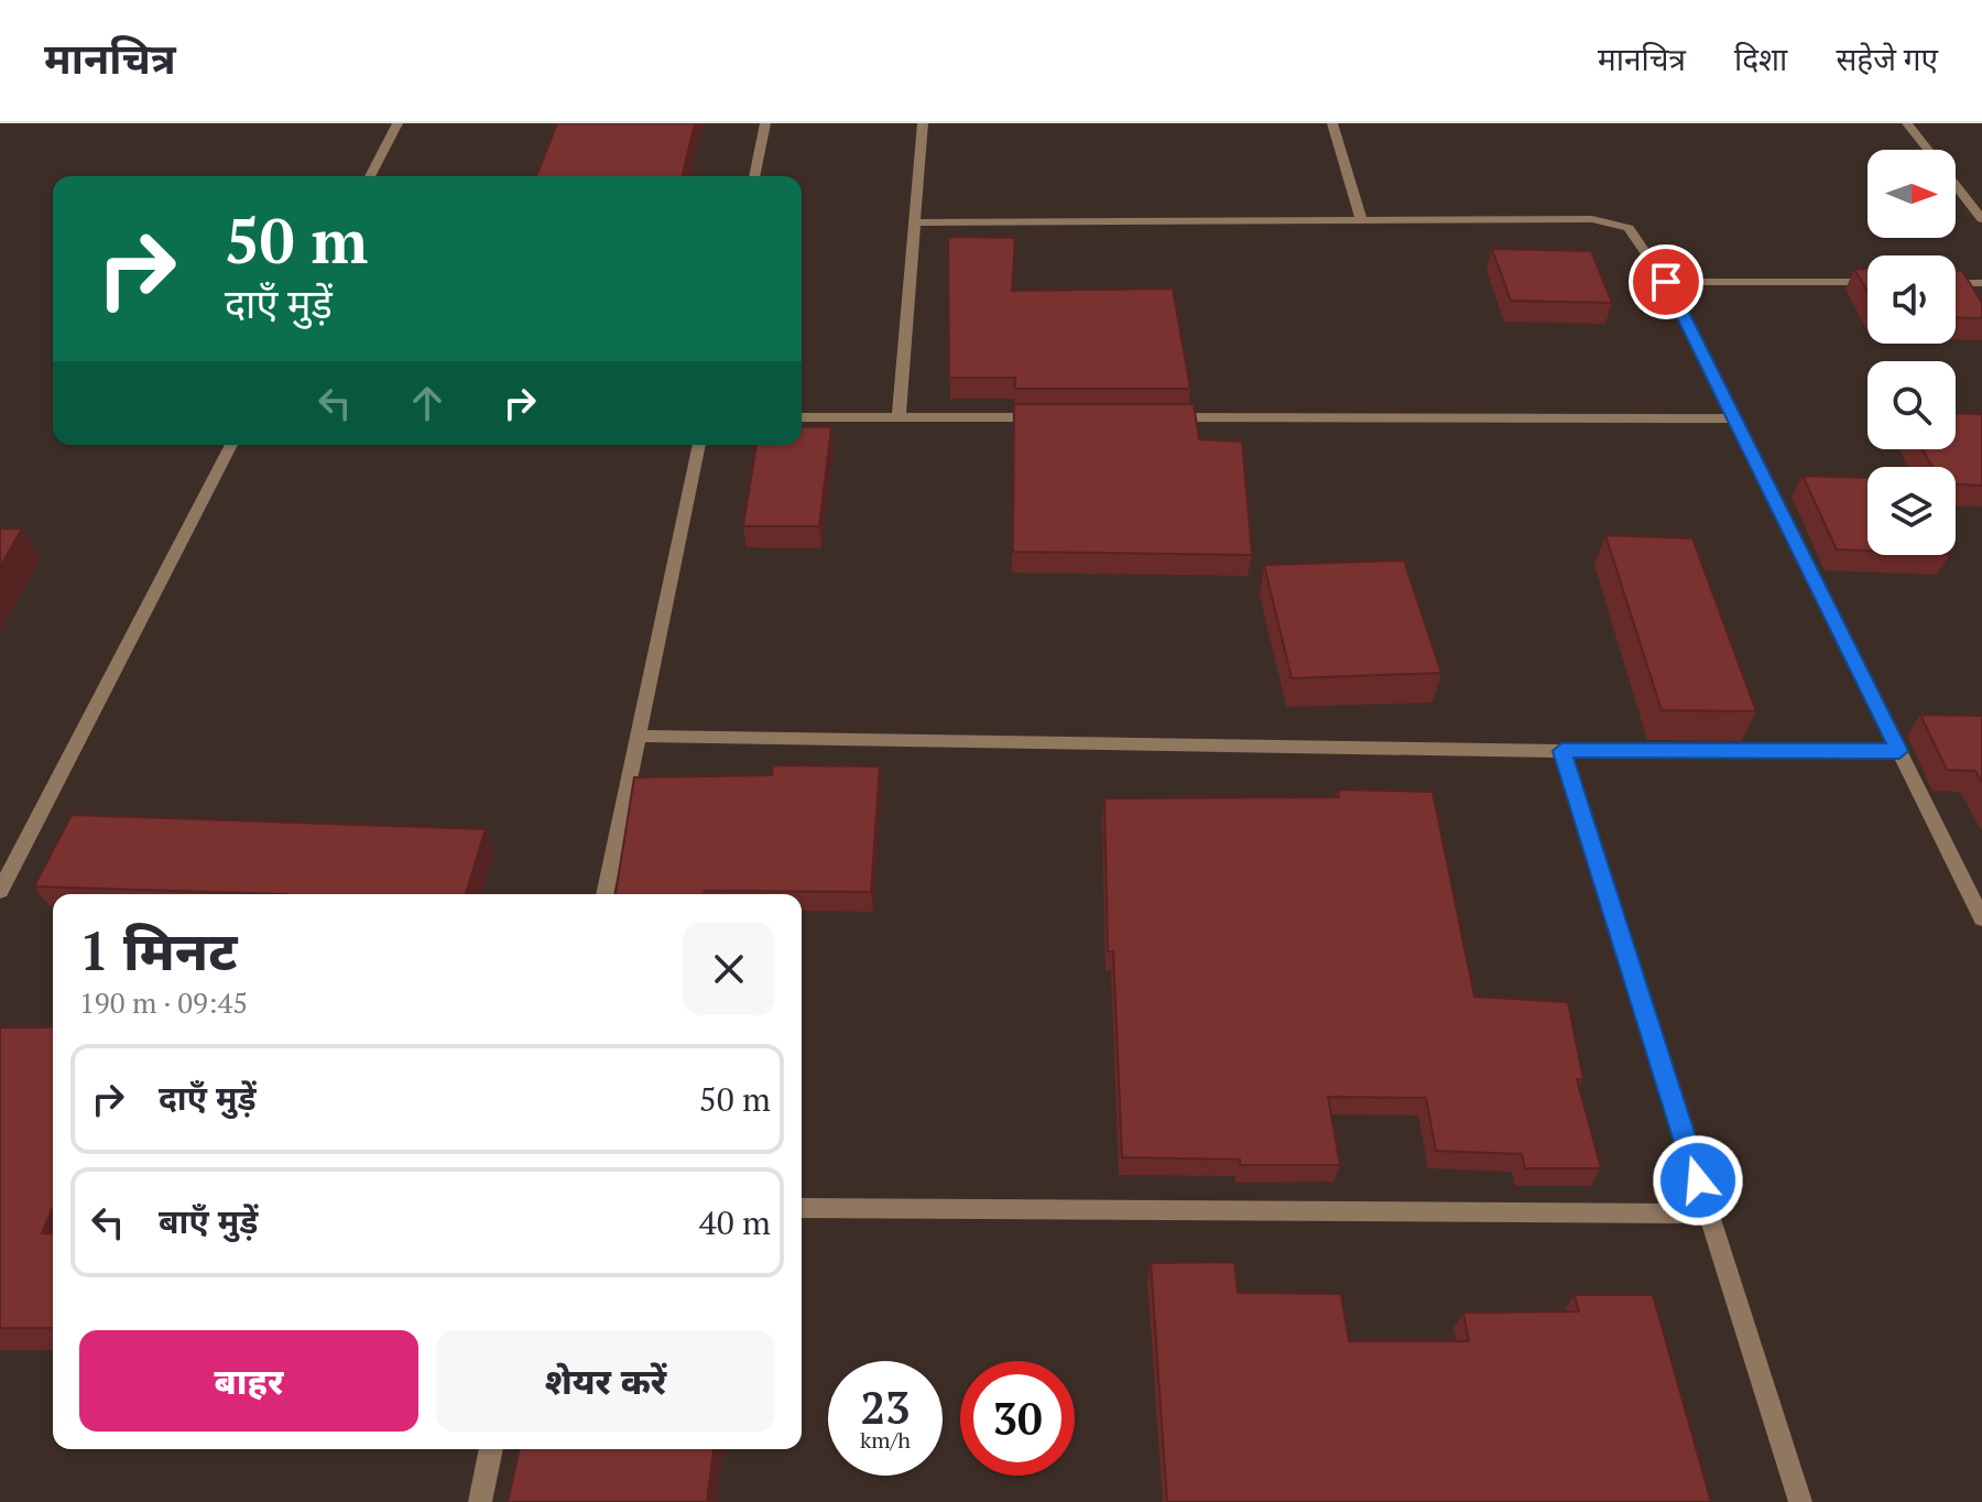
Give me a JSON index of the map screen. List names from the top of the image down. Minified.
{"north":"right","page":{"header":"मानचित्र","nav":["मानचित्र","दिशा","सहेजे गए"],"turn":["50 m","दाएँ मुड़ें"],"heading":["1 मिनट","190 m · 09:45"],"list":[{"name":"दाएँ मुड़ें","value":"50 m"},{"name":"बाएँ मुड़ें","value":"40 m"}],"buttons":["बाहर","शेयर करें"],"speed":"23 km/h","limit":"30"}}
